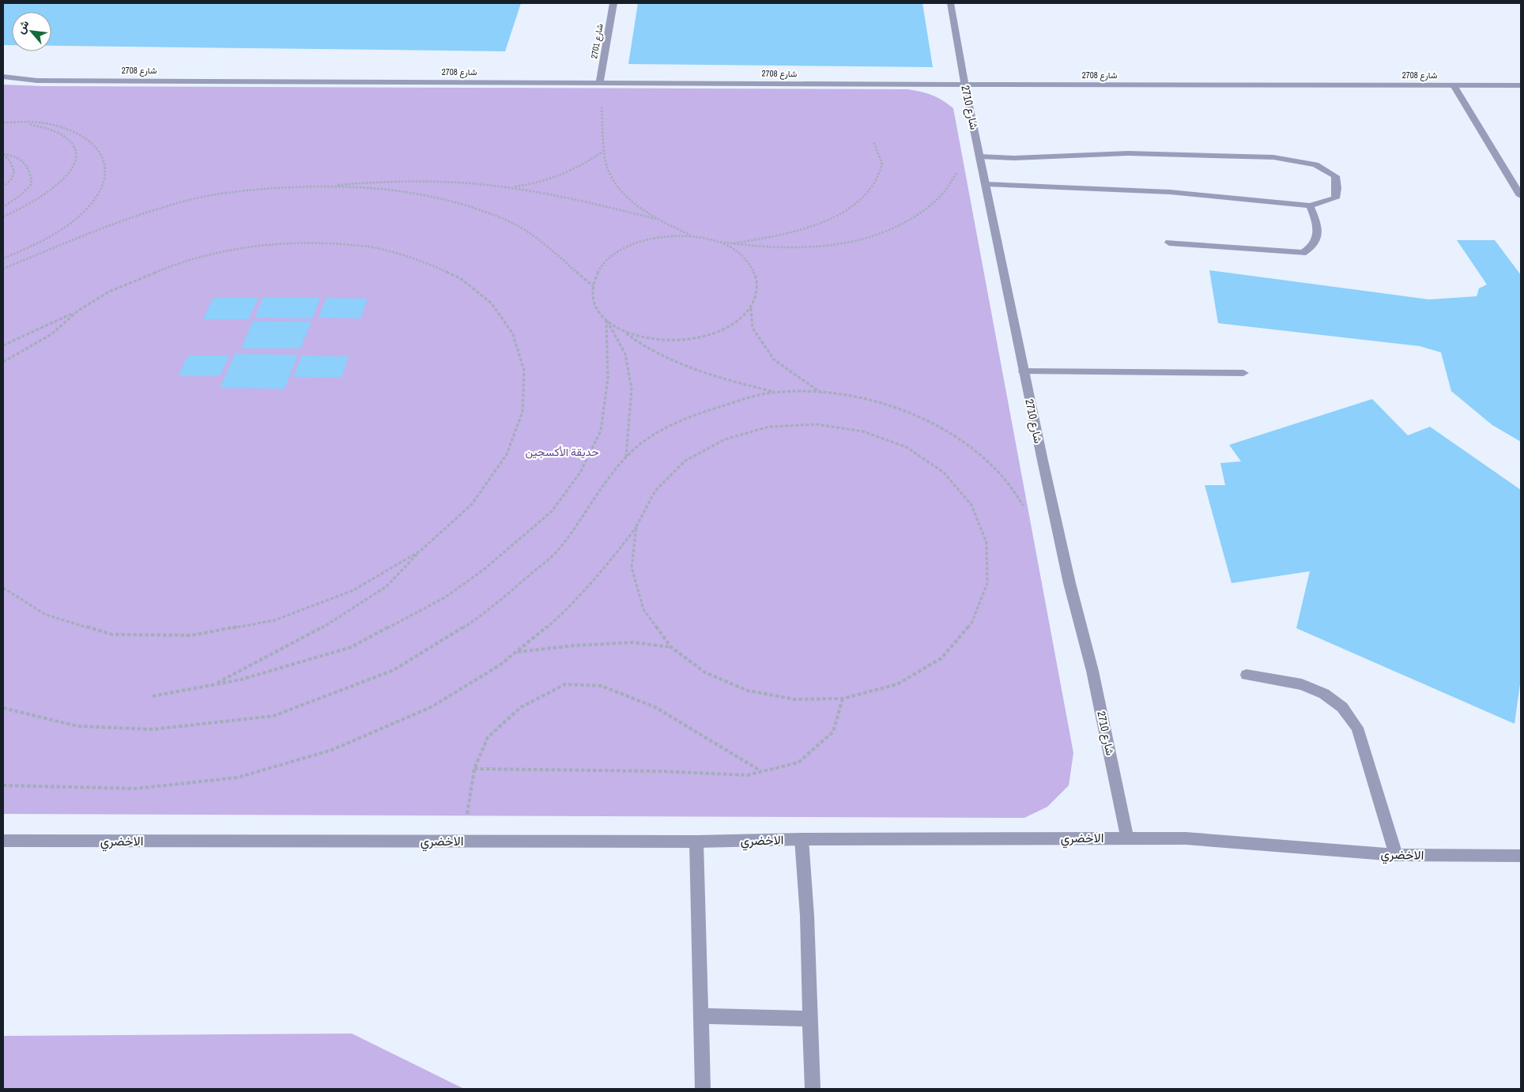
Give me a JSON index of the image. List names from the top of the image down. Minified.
{"streets":{"street":["شارع 2701","شارع 2708","شارع 2710","الاخضري"]},"crossings":[["شارع 2701","شارع 2708"],["شارع 2708","شارع 2710"],["شارع 2710","الاخضري"]],"parks":["حديقة الأكسجين"],"north":"top left"}
